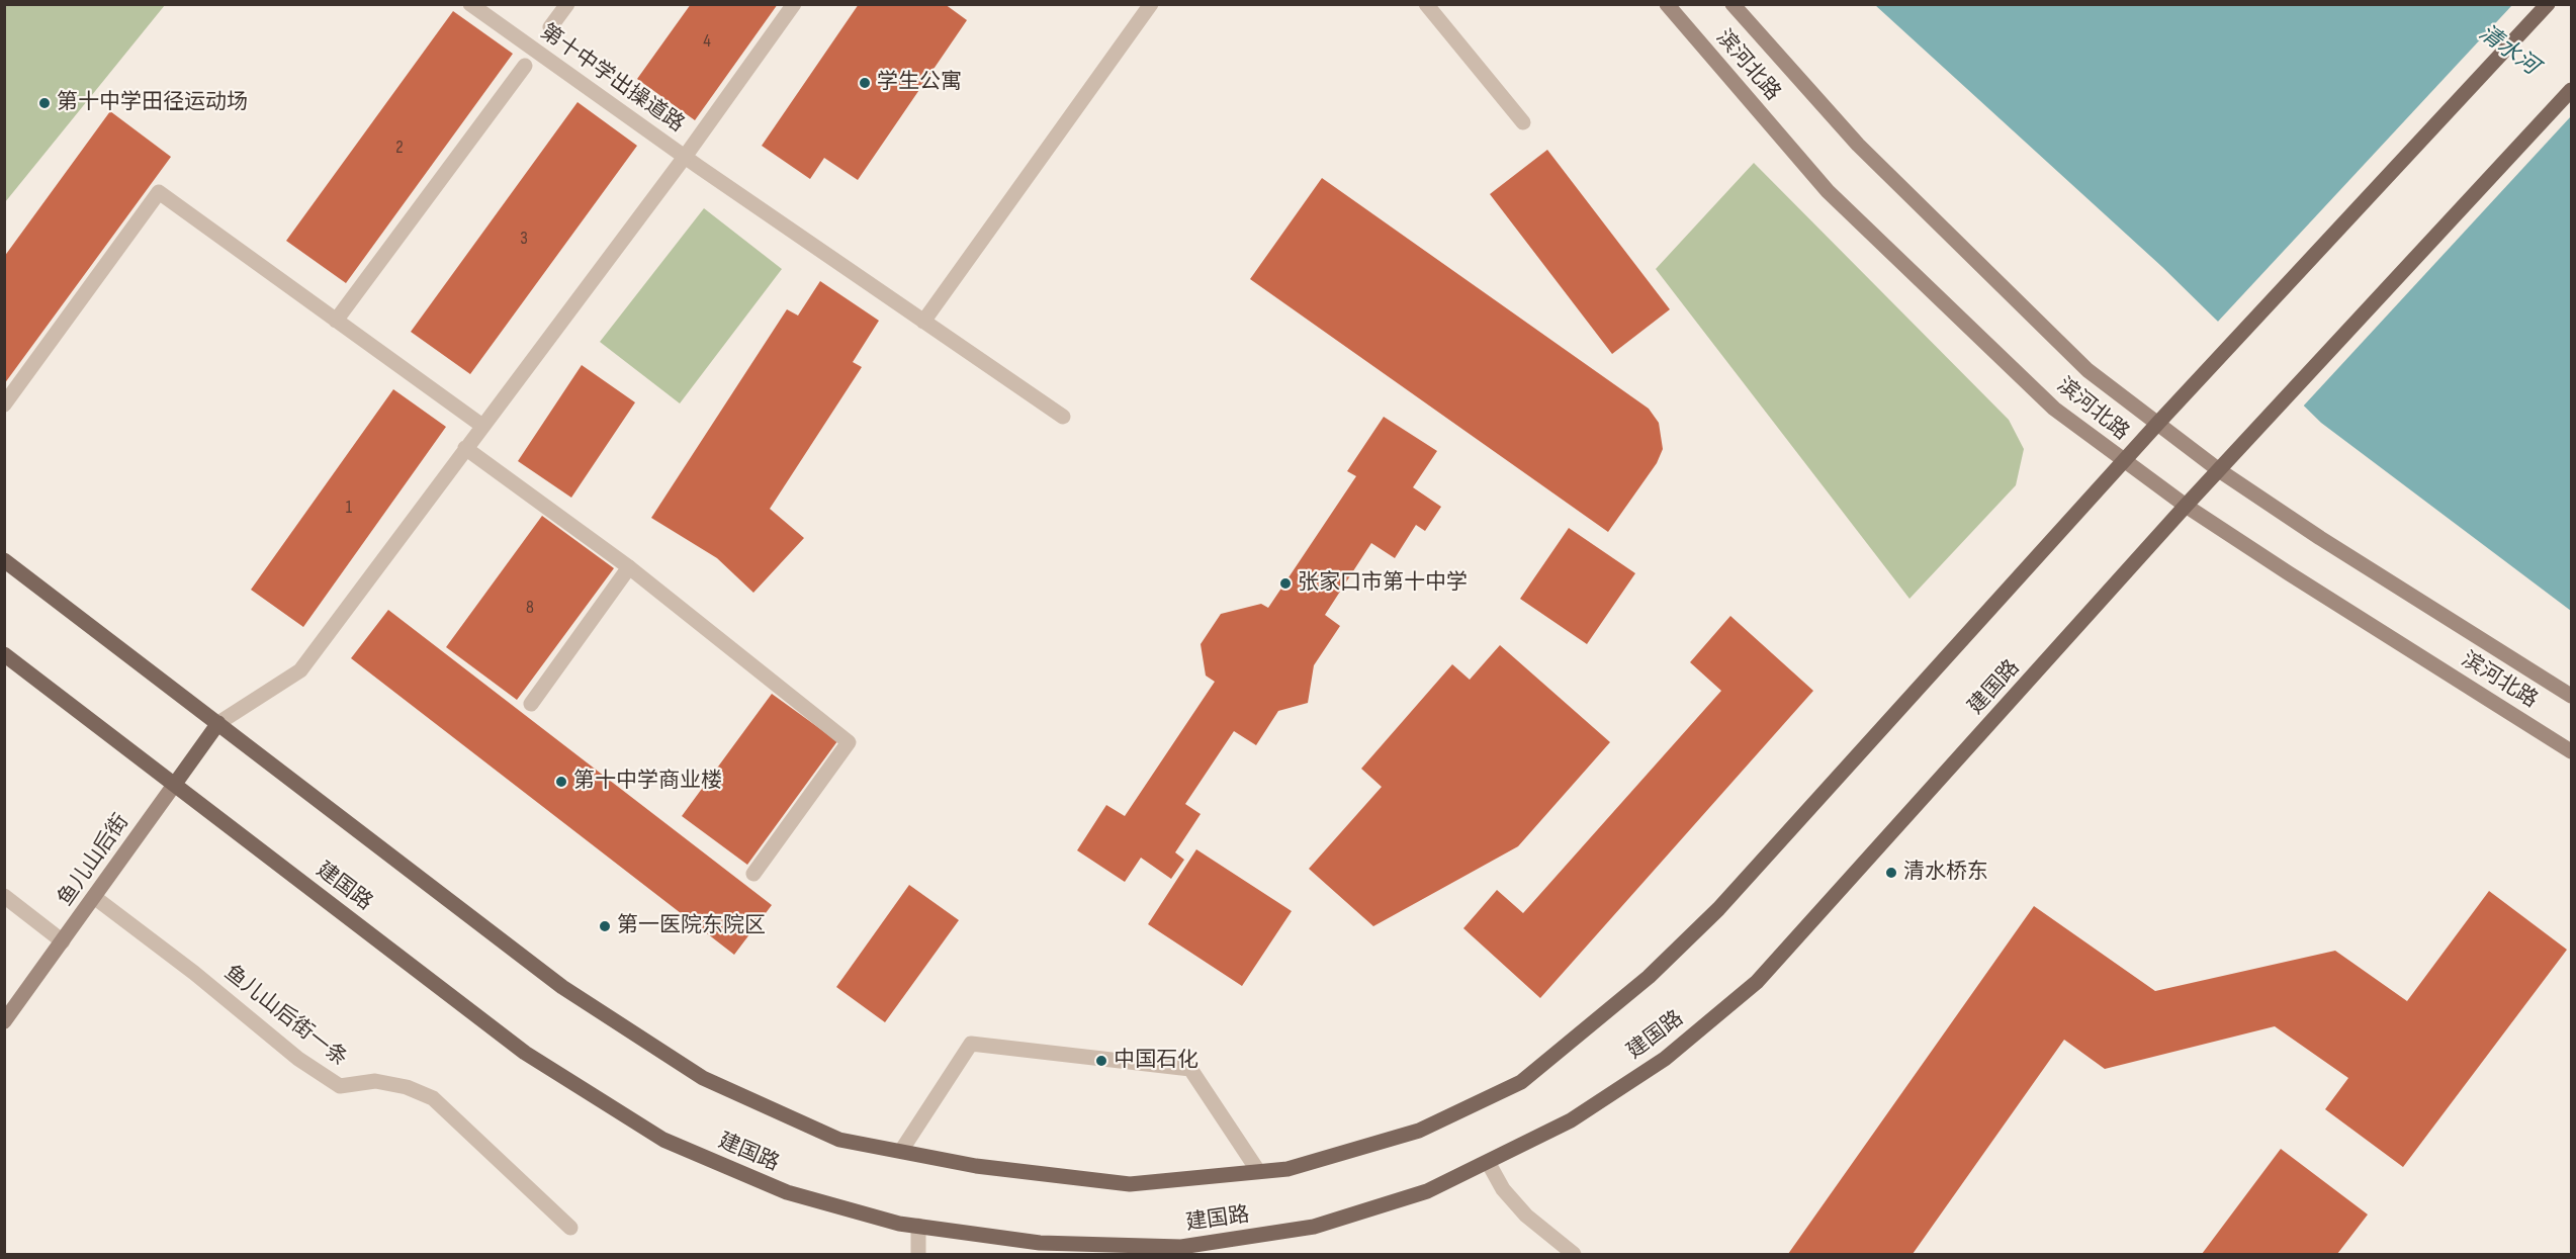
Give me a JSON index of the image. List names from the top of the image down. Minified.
{"streets":{"main road":["滨河北路","建国路","鱼儿山后街"],"street":["第十中学出操道路","鱼儿山后街一条"]},"crossings":[["滨河北路","建国路"],["建国路","鱼儿山后街"],["鱼儿山后街","鱼儿山后街一条"]],"water":["清水河"],"places":["学生公寓","第十中学田径运动场","张家口市第十中学","第十中学商业楼","清水桥东","第一医院东院区","中国石化"],"house_numbers":["4","2","3","1","8"]}
